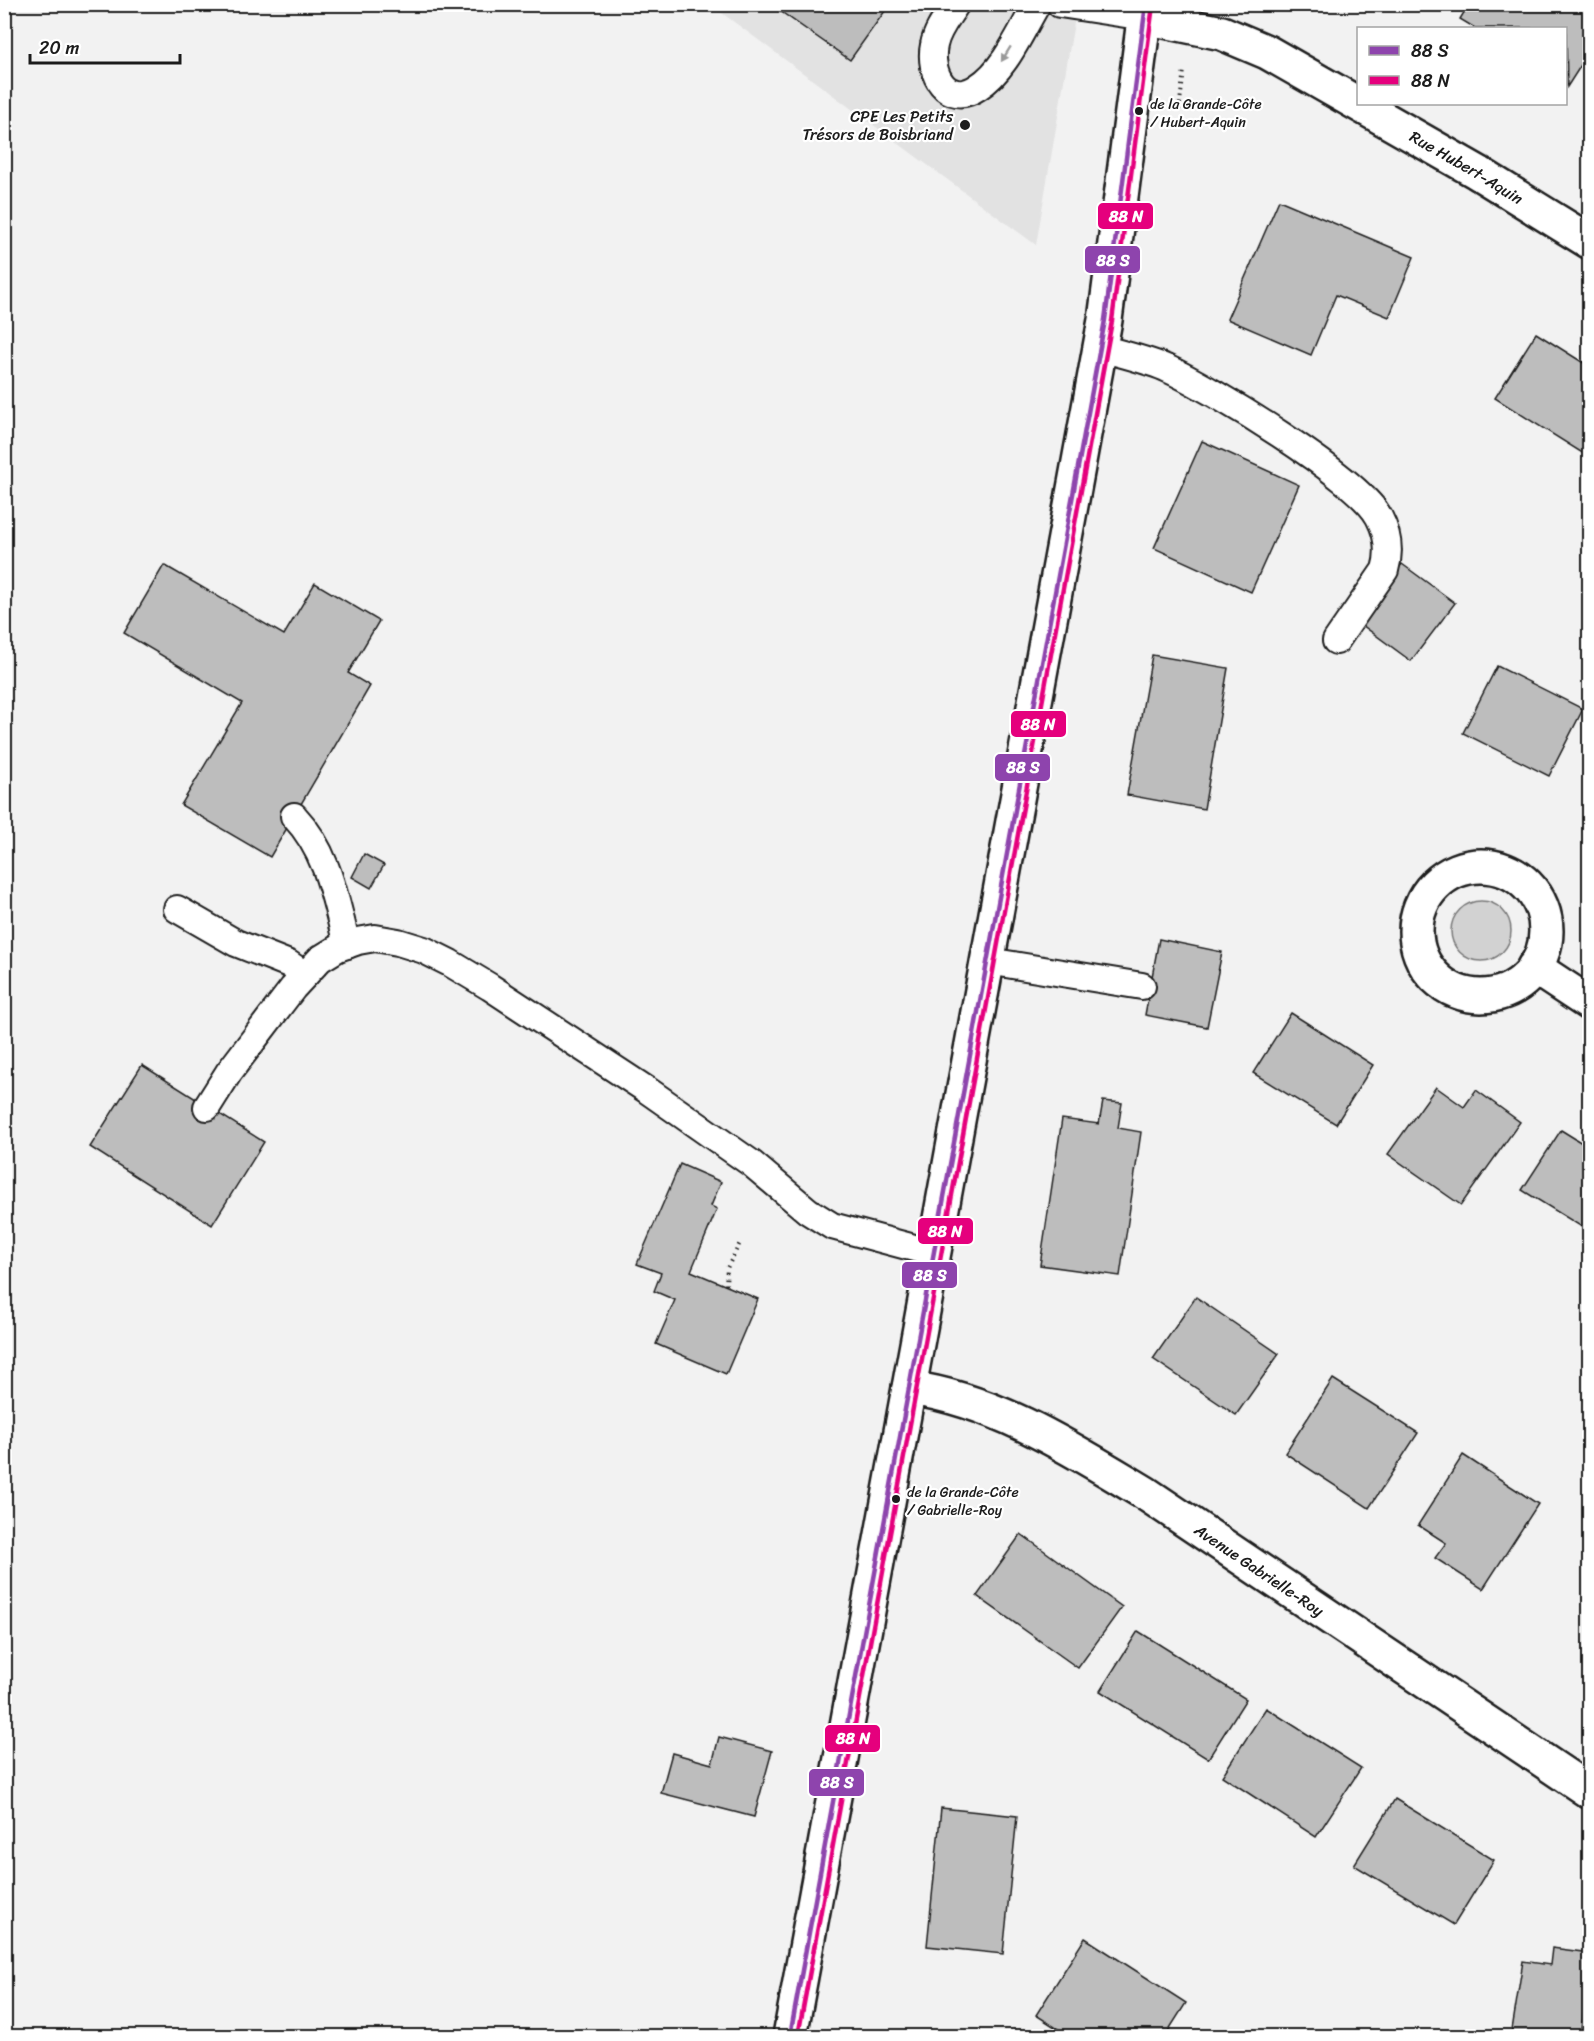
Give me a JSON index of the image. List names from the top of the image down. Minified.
{"streets":{"main road":["Rue Hubert-Aquin","Avenue Gabrielle-Roy"]},"places":["de la Grande-Côte / Hubert-Aquin","CPE Les Petits Trésors de Boisbriand","de la Grande-Côte / Gabrielle-Roy"],"legend":["88 S","88 N"],"scale_bar":"20 m"}
